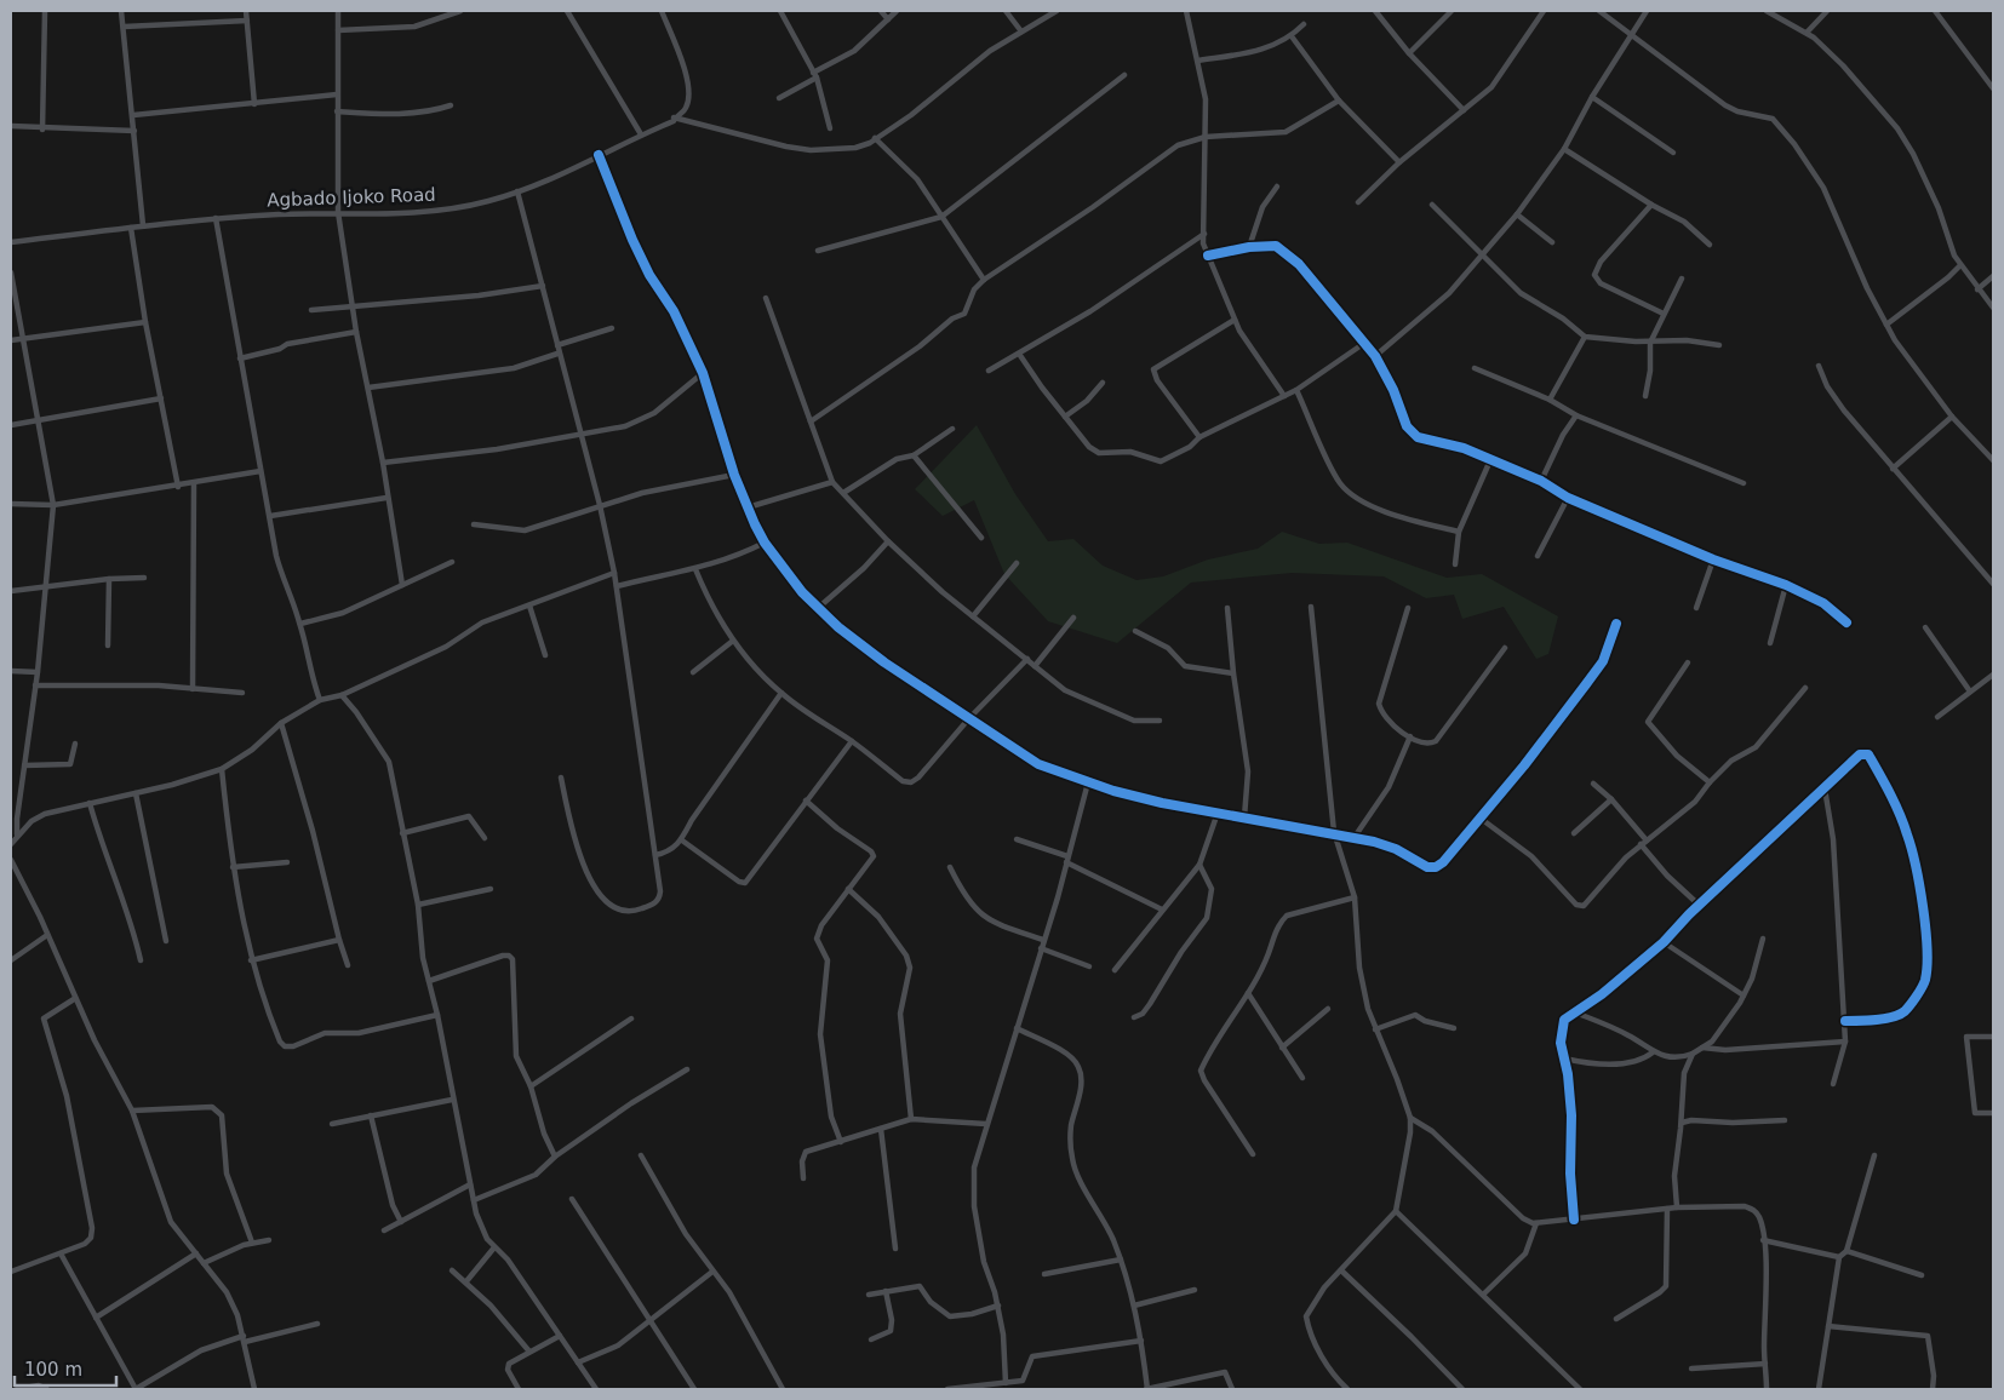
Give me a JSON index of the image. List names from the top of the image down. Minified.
{"streets":{"street":["Agbado Ijoko Road"]},"scale_bar":"100 m"}
